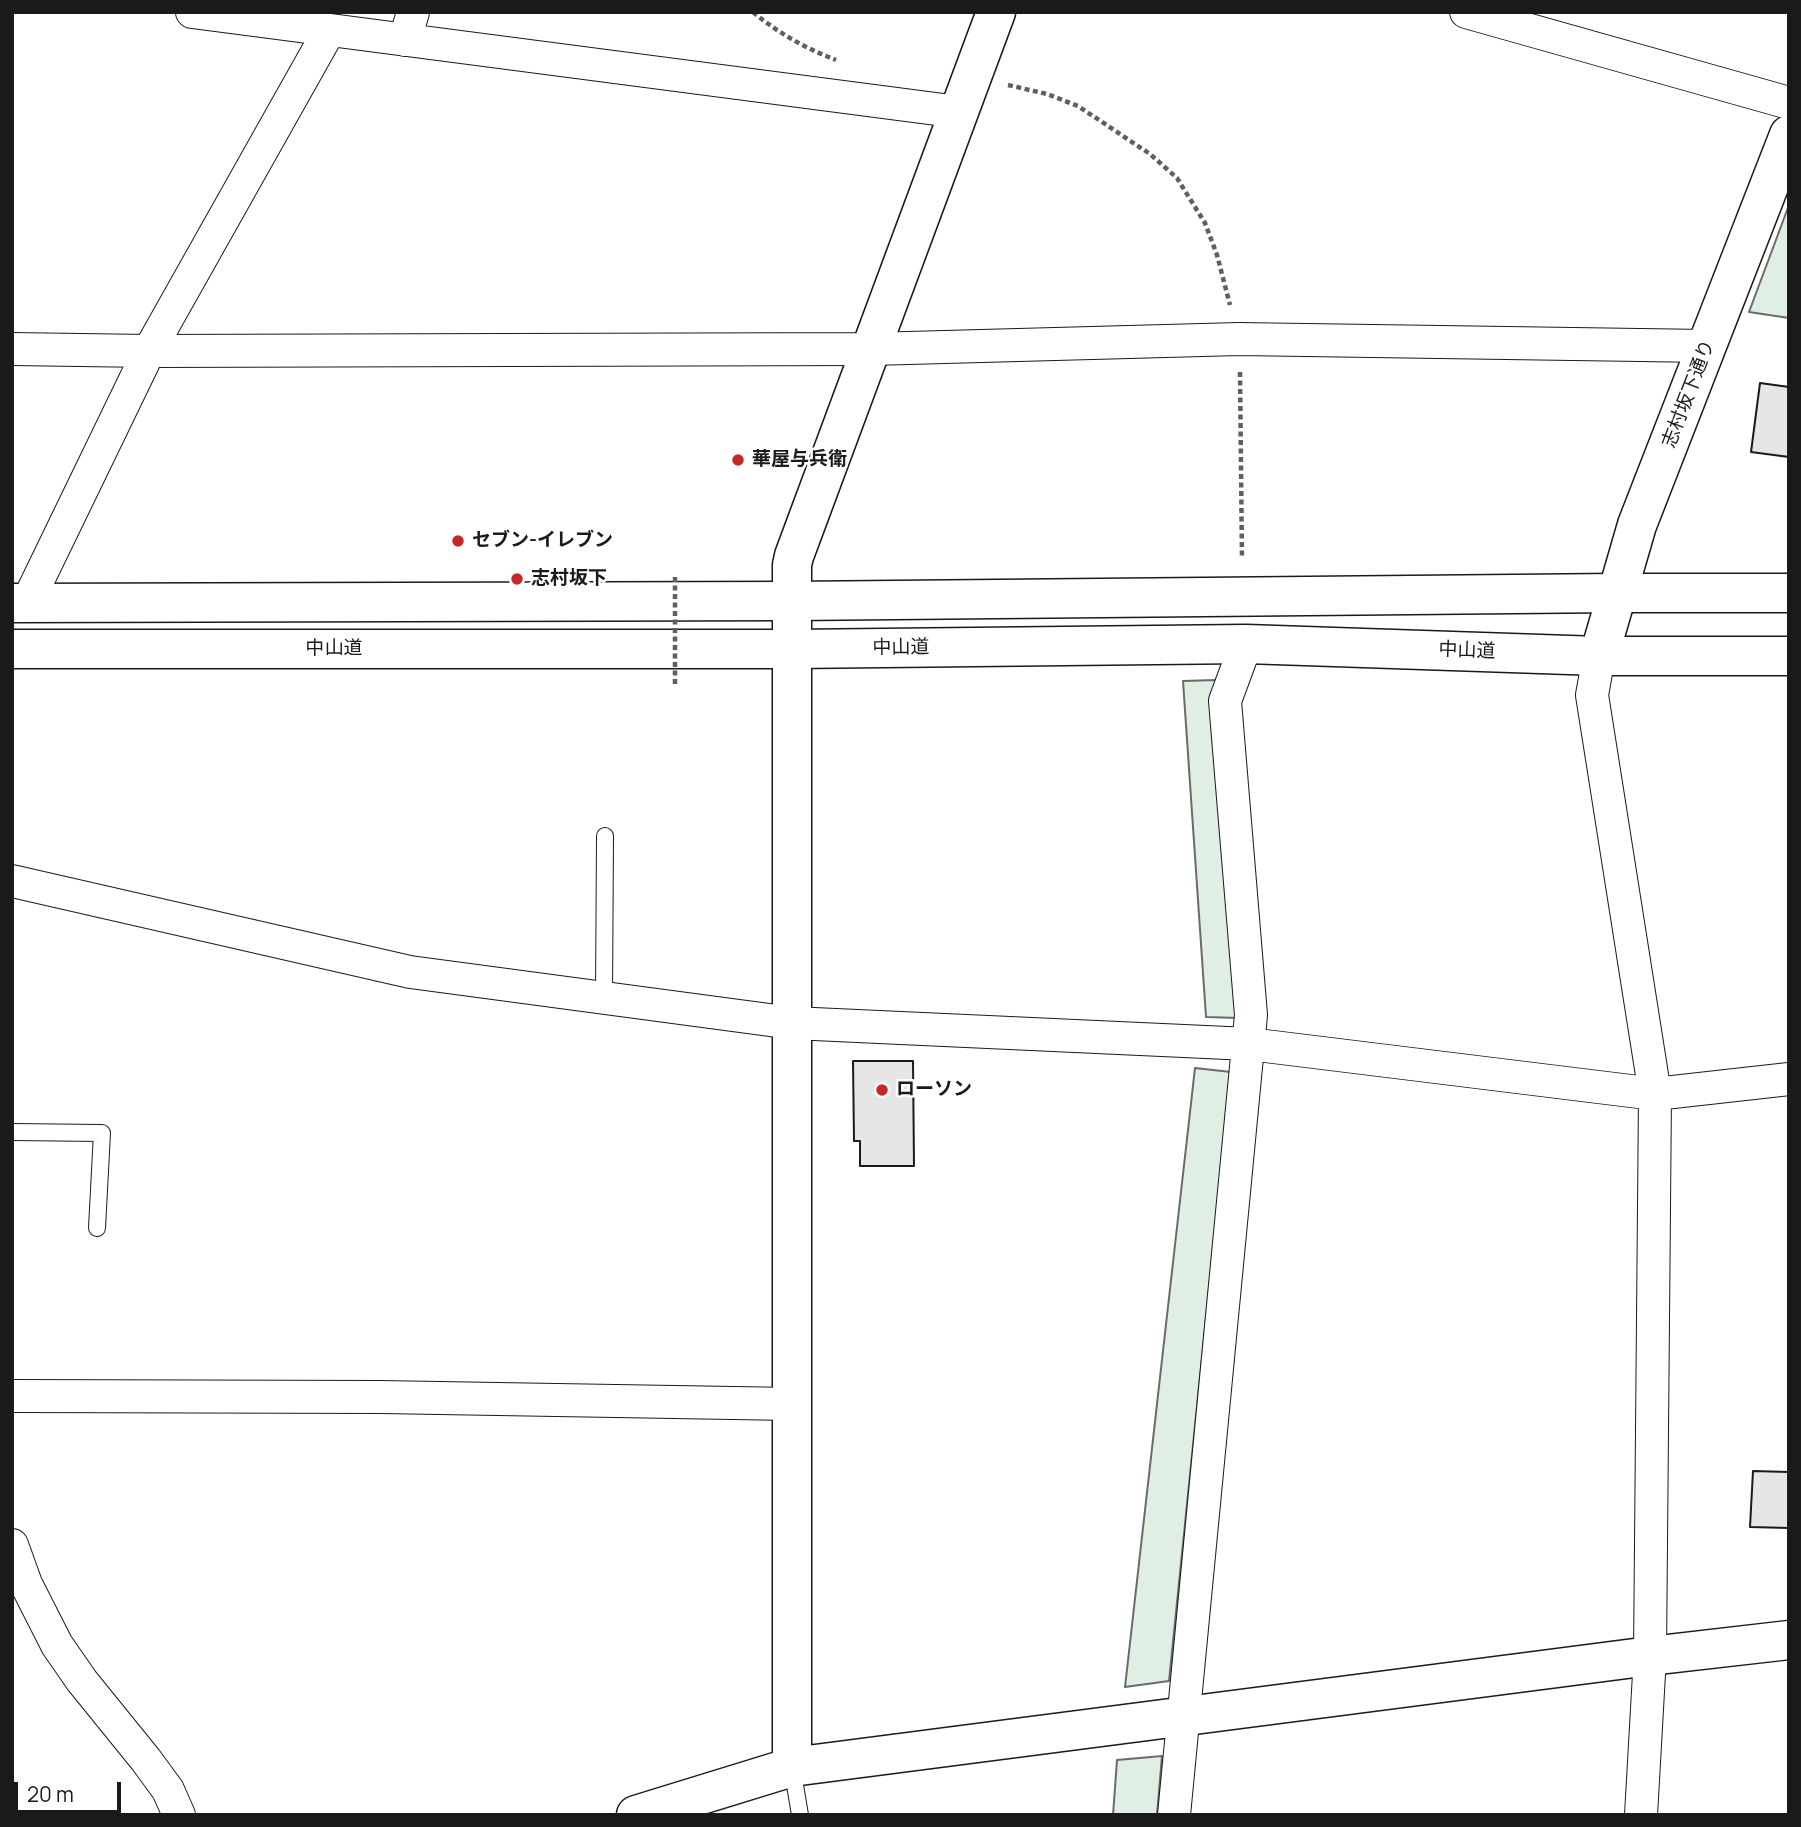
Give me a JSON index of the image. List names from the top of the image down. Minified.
{"streets":{"main road":["志村坂下通り","中山道"]},"crossings":[["志村坂下通り","中山道"]],"places":["華屋与兵衛","セブン-イレブン","志村坂下","ローソン"],"scale_bar":"20 m"}
